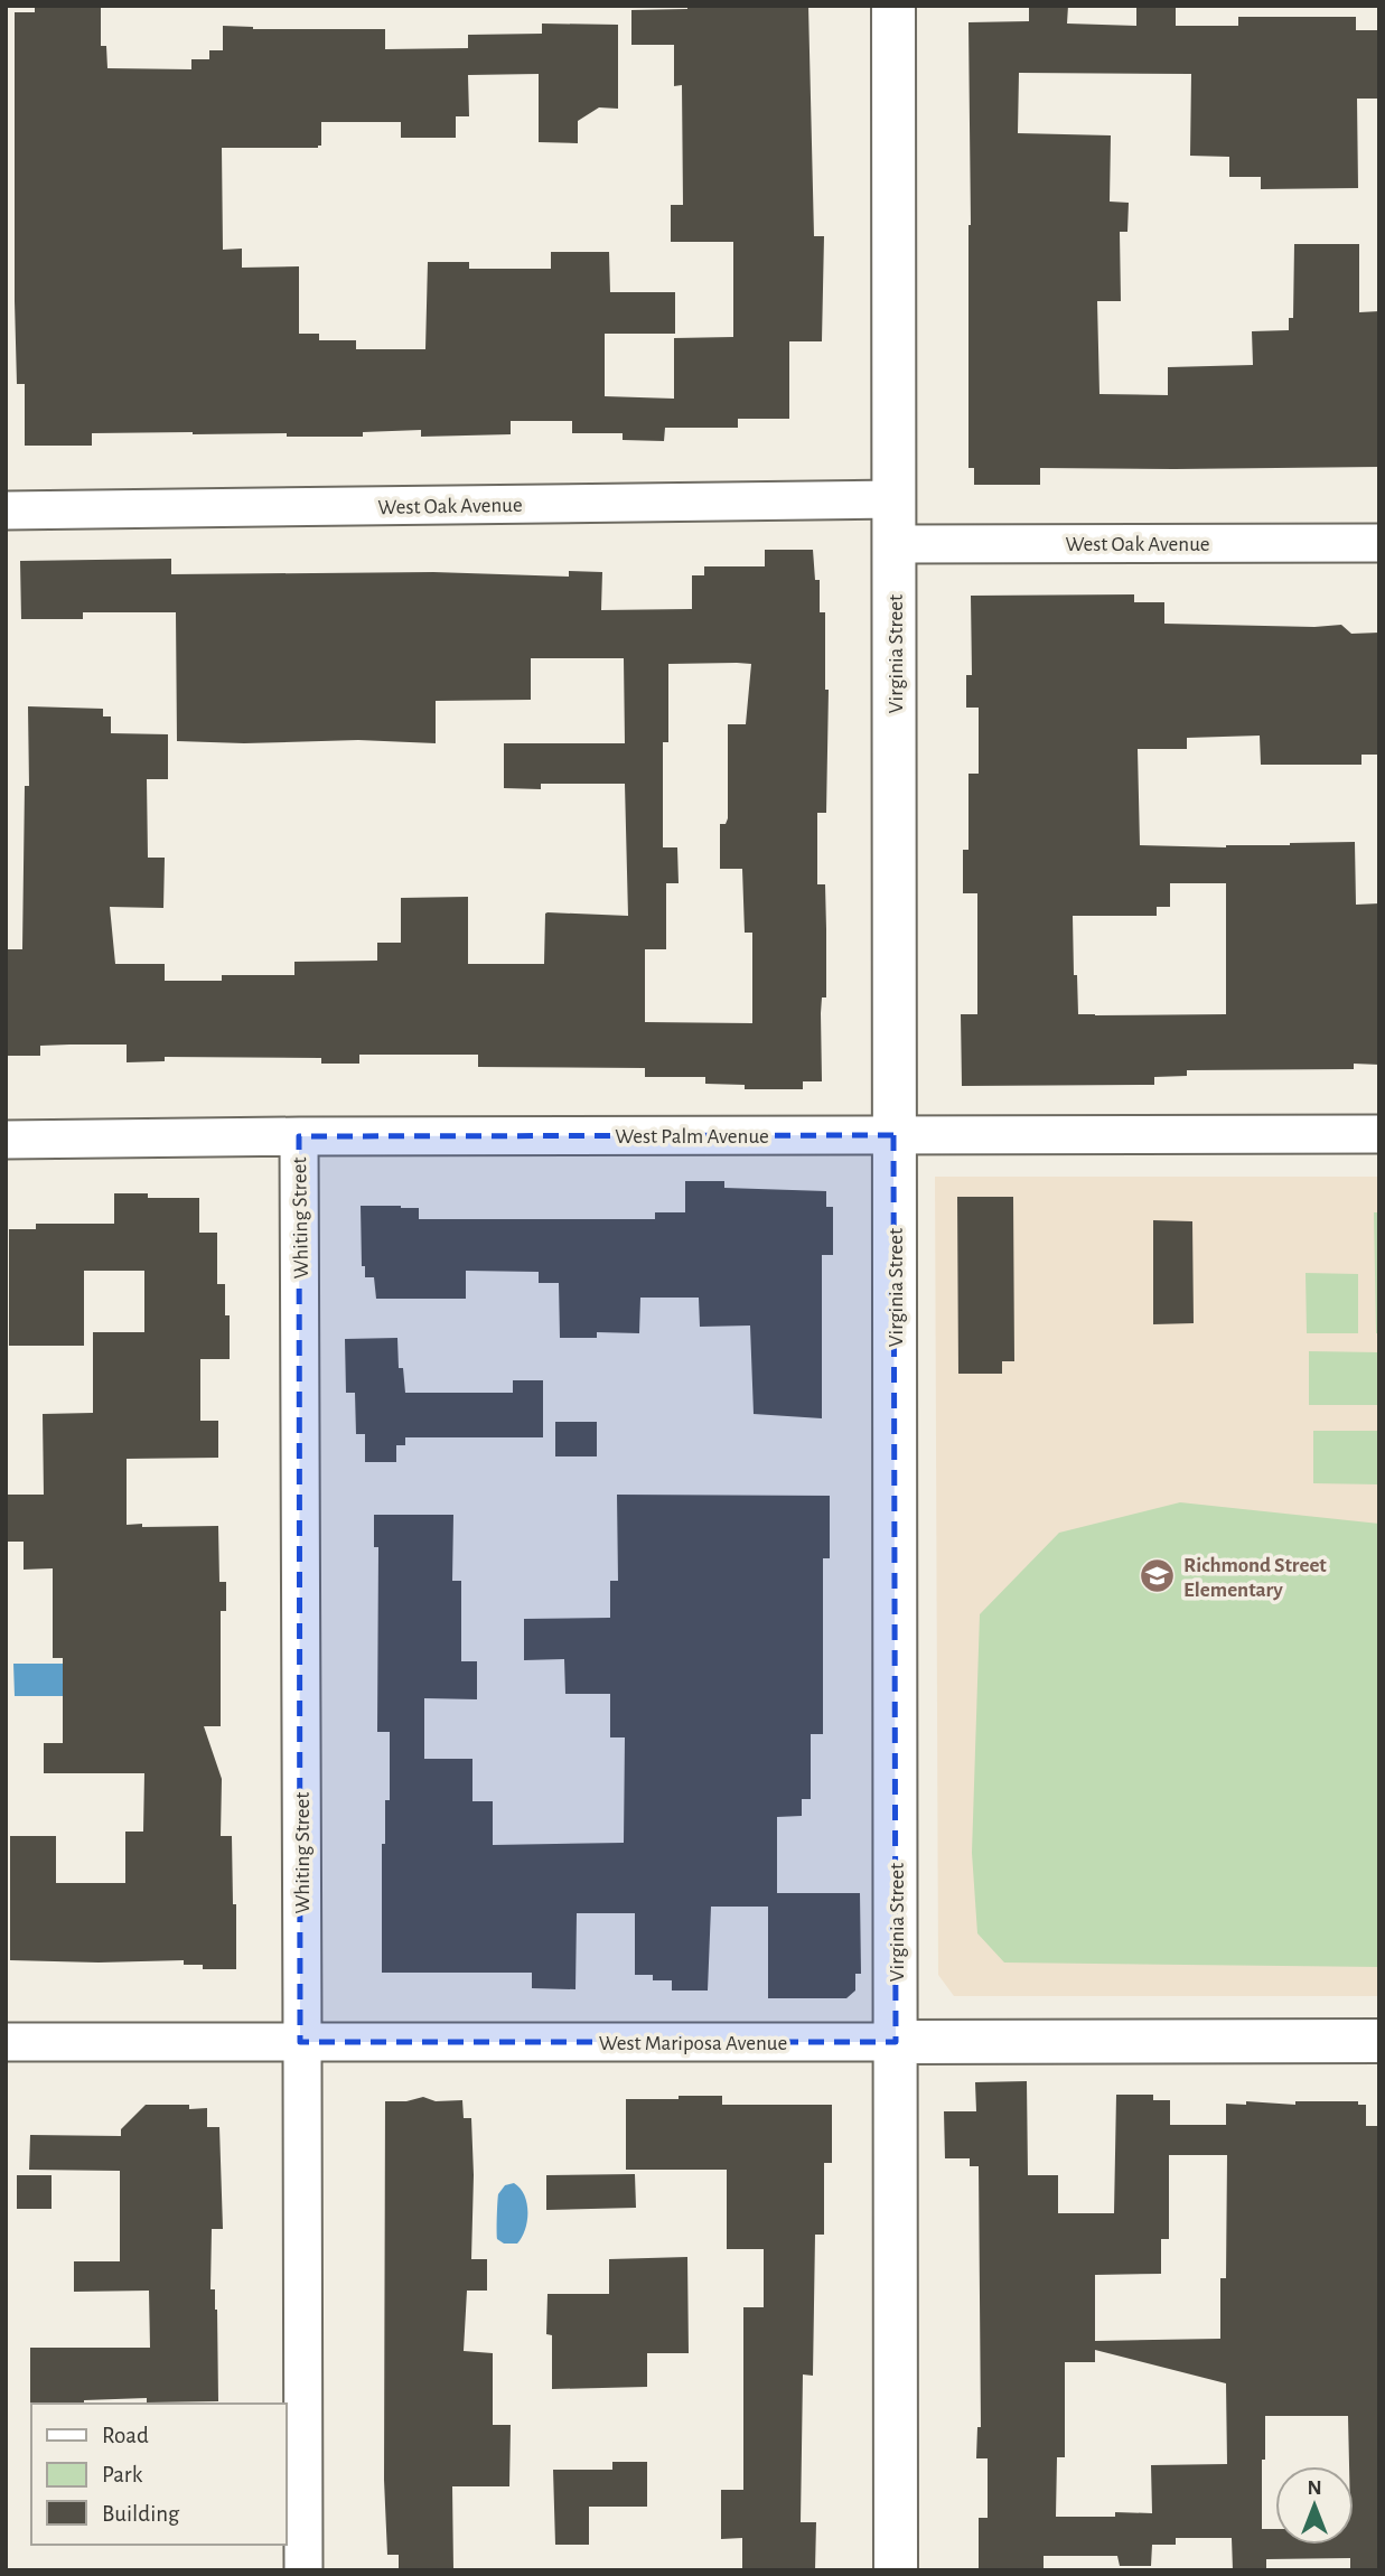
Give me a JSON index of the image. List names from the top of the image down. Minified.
{"streets":{"street":["West Oak Avenue","Virginia Street","West Palm Avenue","Whiting Street","West Mariposa Avenue"]},"crossings":[["West Oak Avenue","Virginia Street"],["Virginia Street","West Palm Avenue"],["Virginia Street","West Mariposa Avenue"],["West Palm Avenue","Whiting Street"],["Whiting Street","West Mariposa Avenue"]],"places":{"school or university":["Richmond Street Elementary"]},"legend":["Road","Park","Building"],"north":"top"}
